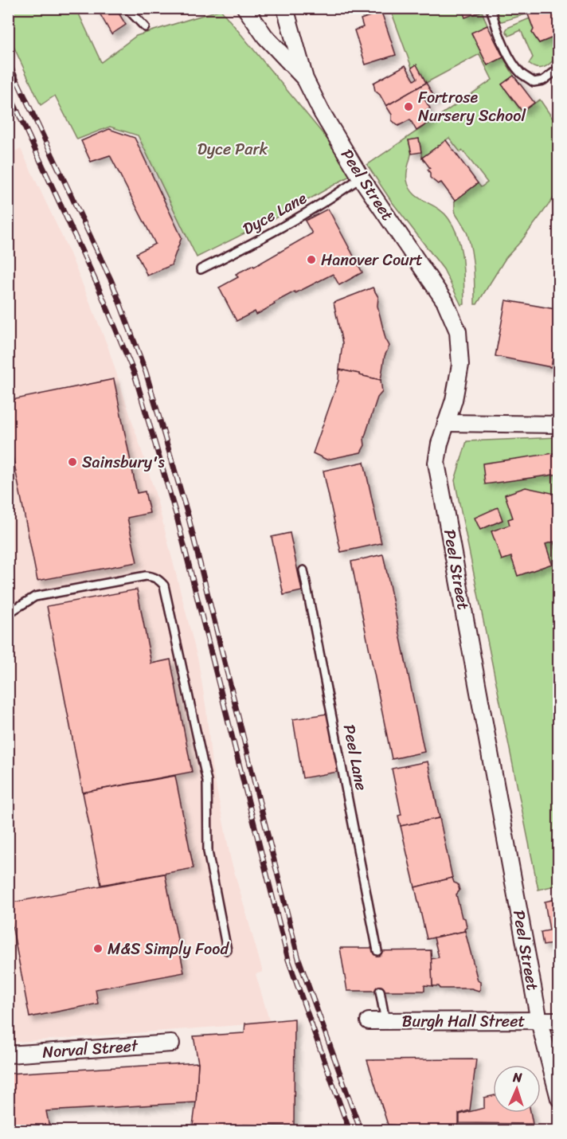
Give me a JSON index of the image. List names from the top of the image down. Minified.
{"streets":{"street":["Peel Street","Burgh Hall Street","Norval Street"],"lane":["Dyce Lane","Peel Lane"]},"crossings":[["Peel Street","Dyce Lane"],["Peel Street","Burgh Hall Street"]],"parks":["Dyce Park"],"places":["Fortrose Nursery School","Hanover Court","Sainsbury's","M&S Simply Food"],"north":"top"}
